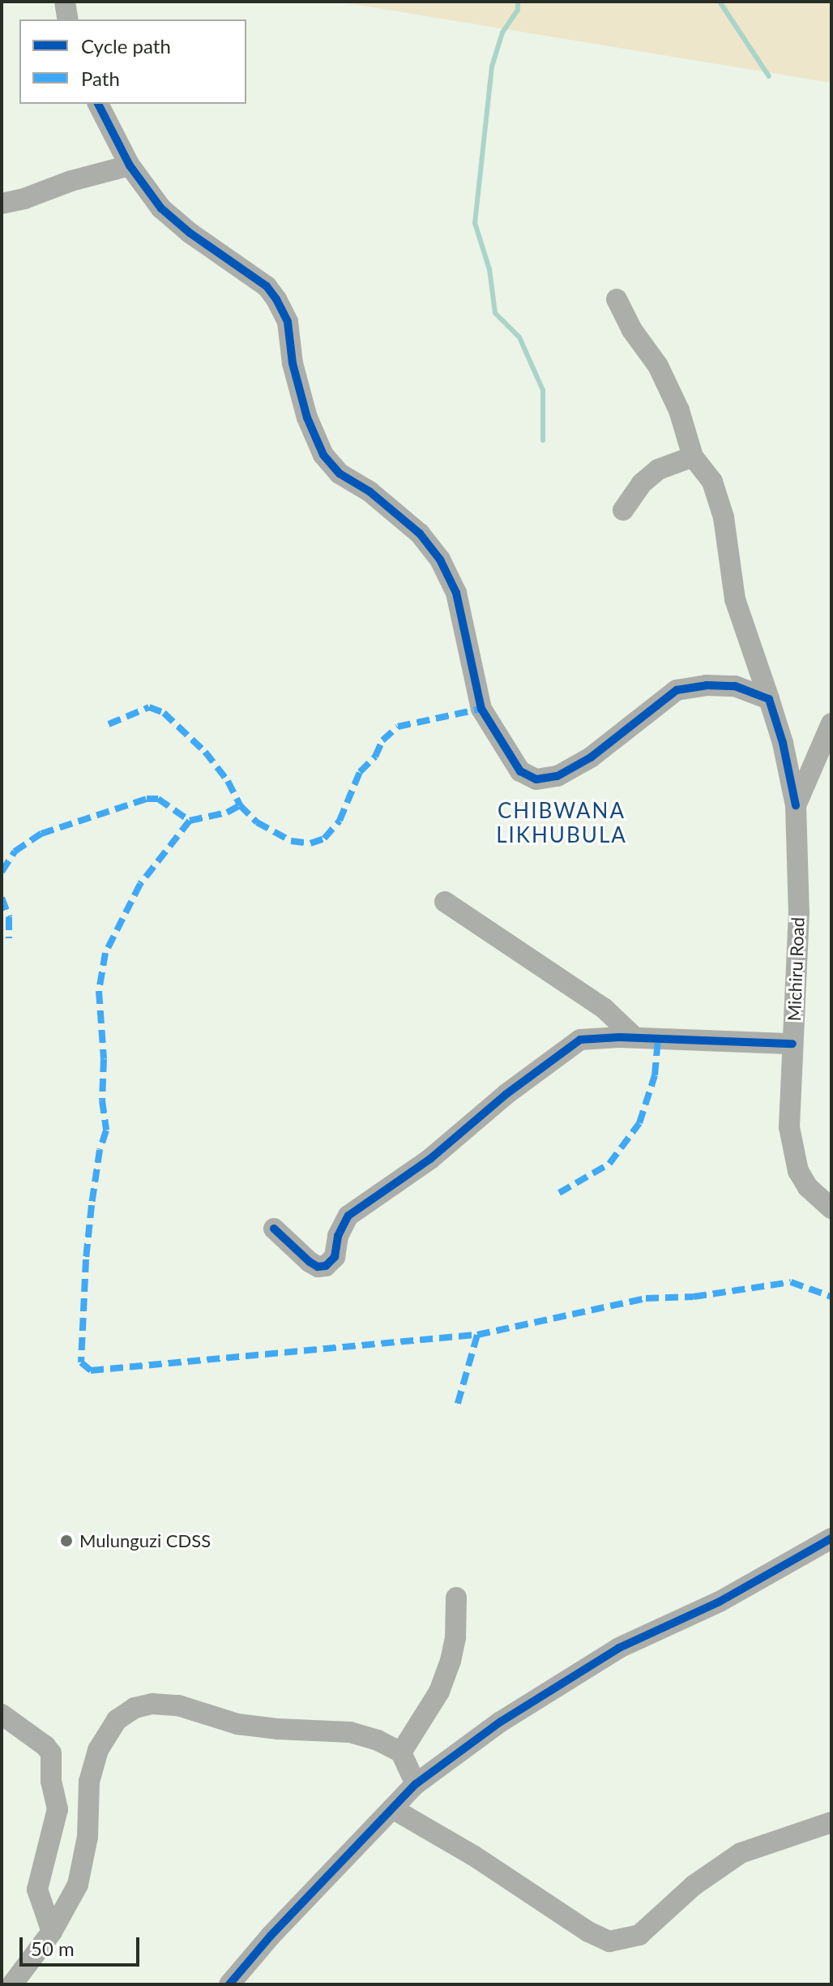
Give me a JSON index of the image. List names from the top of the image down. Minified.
{"streets":{"street":["Michiru Road"]},"districts":["CHIBWANA LIKHUBULA"],"places":["Mulunguzi CDSS"],"legend":["Cycle path","Path"],"scale_bar":"50 m"}
